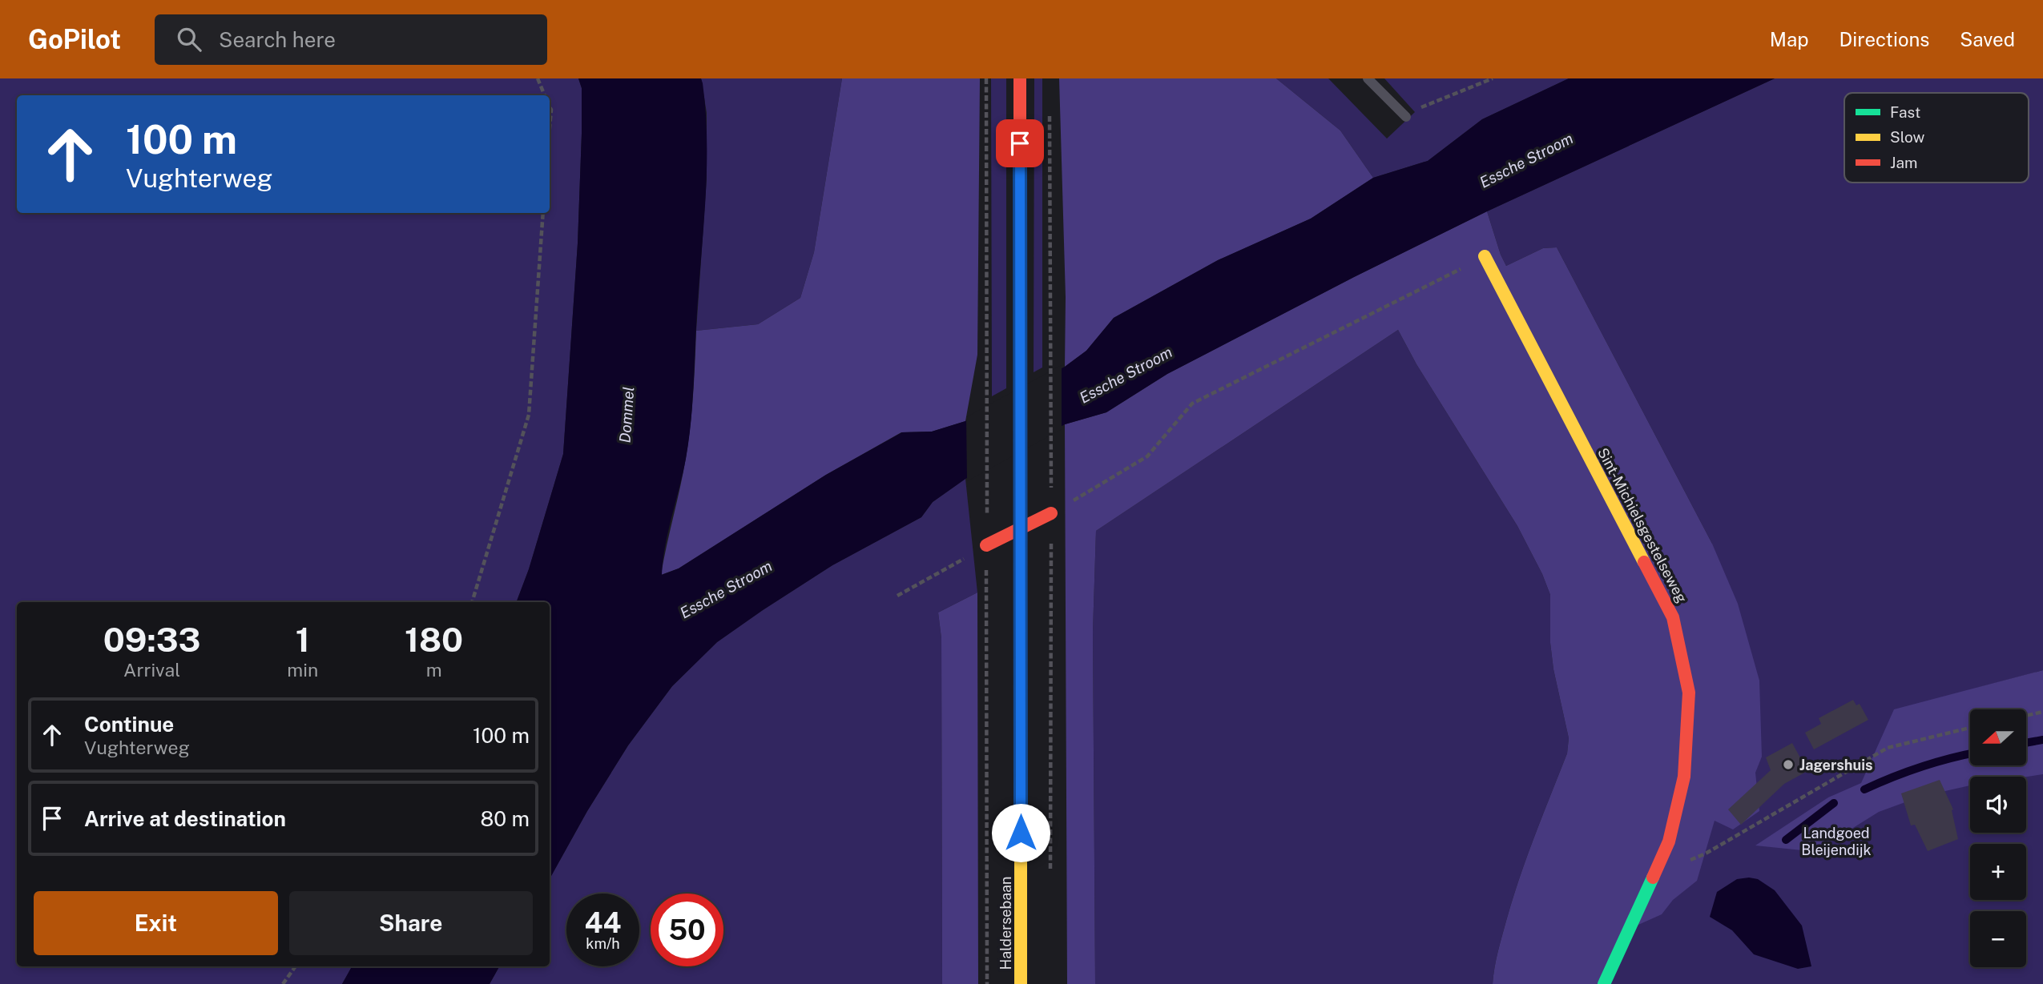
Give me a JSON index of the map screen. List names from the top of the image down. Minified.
{"streets":{"main road":["Sint-Michielsgestelseweg","Haldersebaan"]},"water":["Essche Stroom","Dommel"],"parks":["Landgoed Bleijendijk"],"places":["Jagershuis"],"legend":["Fast","Slow","Jam"],"north":"left","page":{"header":"GoPilot","search":"Search here","nav":["Map","Directions","Saved"],"turn":["100 m","Vughterweg"],"eta":["09:33","Arrival","1","min","180","m"],"list":[{"name":"Continue","note":"Vughterweg","value":"100 m"},{"name":"Arrive at destination","value":"80 m"}],"map_buttons":["+","−"],"buttons":["Exit","Share"],"speed":"44 km/h","limit":"50"}}
